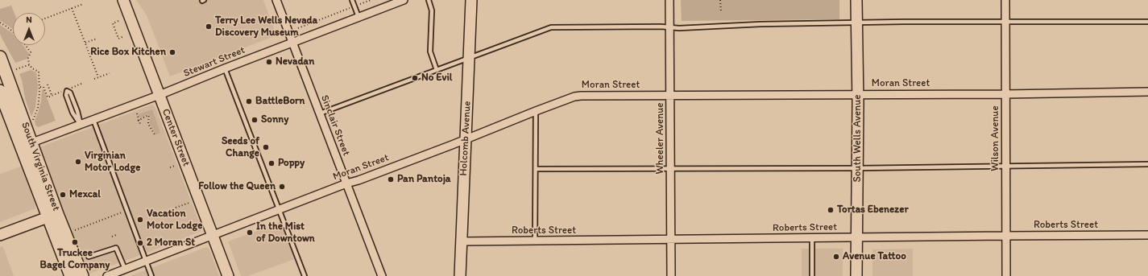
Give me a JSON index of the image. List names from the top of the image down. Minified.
{"streets":{"main road":["South Virginia Street"],"street":["Stewart Street","Moran Street","Sinclair Street","Center Street","Holcomb Avenue","Wheeler Avenue","South Wells Avenue","Wilson Avenue","Roberts Street"]},"crossings":[["Stewart Street","Sinclair Street"],["Stewart Street","Center Street"],["Stewart Street","South Virginia Street"],["Moran Street","Sinclair Street"],["Moran Street","Center Street"],["Moran Street","Holcomb Avenue"],["Moran Street","Wheeler Avenue"],["Moran Street","South Wells Avenue"],["Moran Street","Wilson Avenue"],["Holcomb Avenue","Roberts Street"],["Wheeler Avenue","Roberts Street"],["South Wells Avenue","Roberts Street"],["Wilson Avenue","Roberts Street"]],"places":["Terry Lee Wells Nevada Discovery Museum","Rice Box Kitchen","Nevadan","No Evil","BattleBorn","Sonny","Seeds of Change","Virginian Motor Lodge","Poppy","Pan Pantoja","Follow the Queen","Mexcal","Tortas Ebenezer","Vacation Motor Lodge","In the Mist of Downtown","Truckee Bagel Company","2 Moran St","Avenue Tattoo"],"north":"top"}
